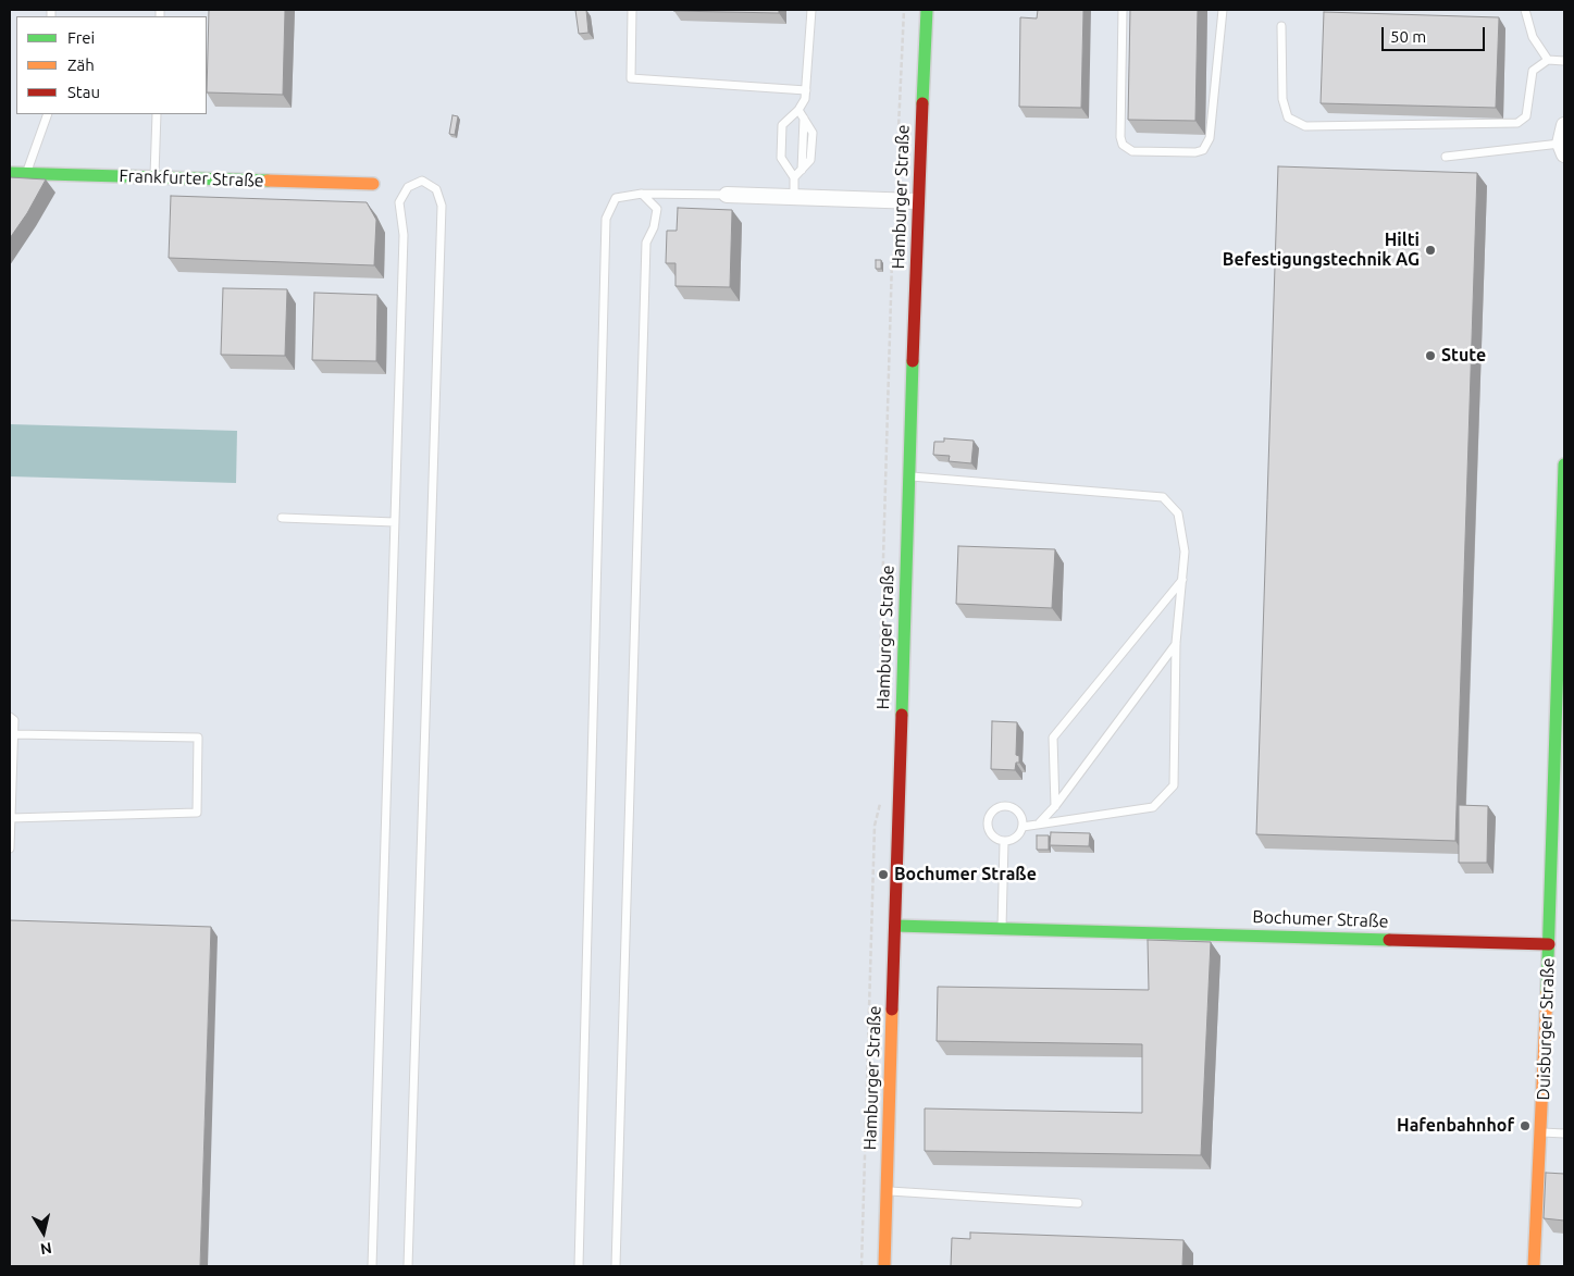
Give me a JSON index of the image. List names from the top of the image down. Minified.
{"streets":{"street":["Frankfurter Straße","Hamburger Straße","Bochumer Straße","Duisburger Straße"]},"crossings":[["Hamburger Straße","Bochumer Straße"],["Bochumer Straße","Duisburger Straße"]],"places":["Hilti Befestigungstechnik AG","Stute","Bochumer Straße","Hafenbahnhof"],"legend":["Frei","Zäh","Stau"],"scale_bar":"50 m","north":"bottom"}
